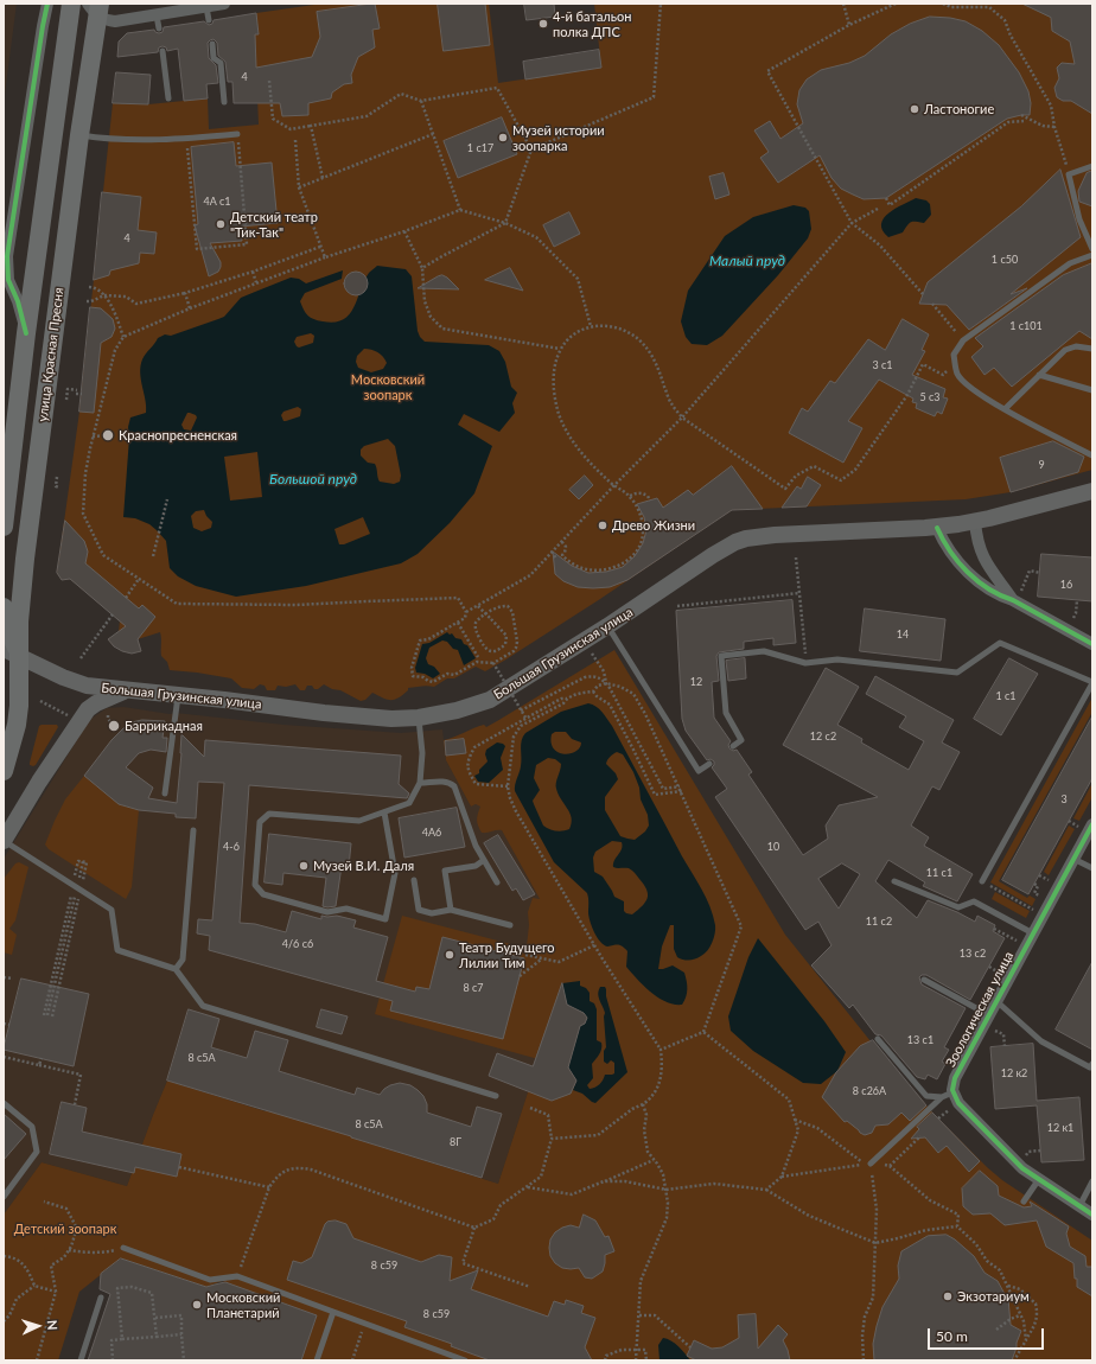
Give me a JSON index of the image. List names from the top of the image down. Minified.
{"streets":{"main road":["улица Красная Пресня","Большая Грузинская улица"],"street":["Зоологическая улица"]},"crossings":[["улица Красная Пресня","Большая Грузинская улица"]],"water":["Малый пруд","Большой пруд"],"parks":["Московский зоопарк","Детский зоопарк"],"places":["4-й батальон полка ДПС","Ластоногие","Музей истории зоопарка","Детский театр \"Тик-Так\"","Краснопресненская","Древо Жизни","Баррикадная","Музей В.И. Даля","Театр Будущего Лилии Тим","Экзотариум","Московский Планетарий"],"house_numbers":["4","1 с17","4А с1","4","1 с50","1 с101","3 с1","5 с3","9","16","14","12","1 с1","12 с2","3","4А6","4-6","10","11 с1","11 с2","4/6 с6","13 с2","8 с7","13 с1","8 с5А","12 к2","8 с26А","8 с5А","12 к1","8Г","8 с59","8 с59"],"scale_bar":"50 m","north":"right"}
